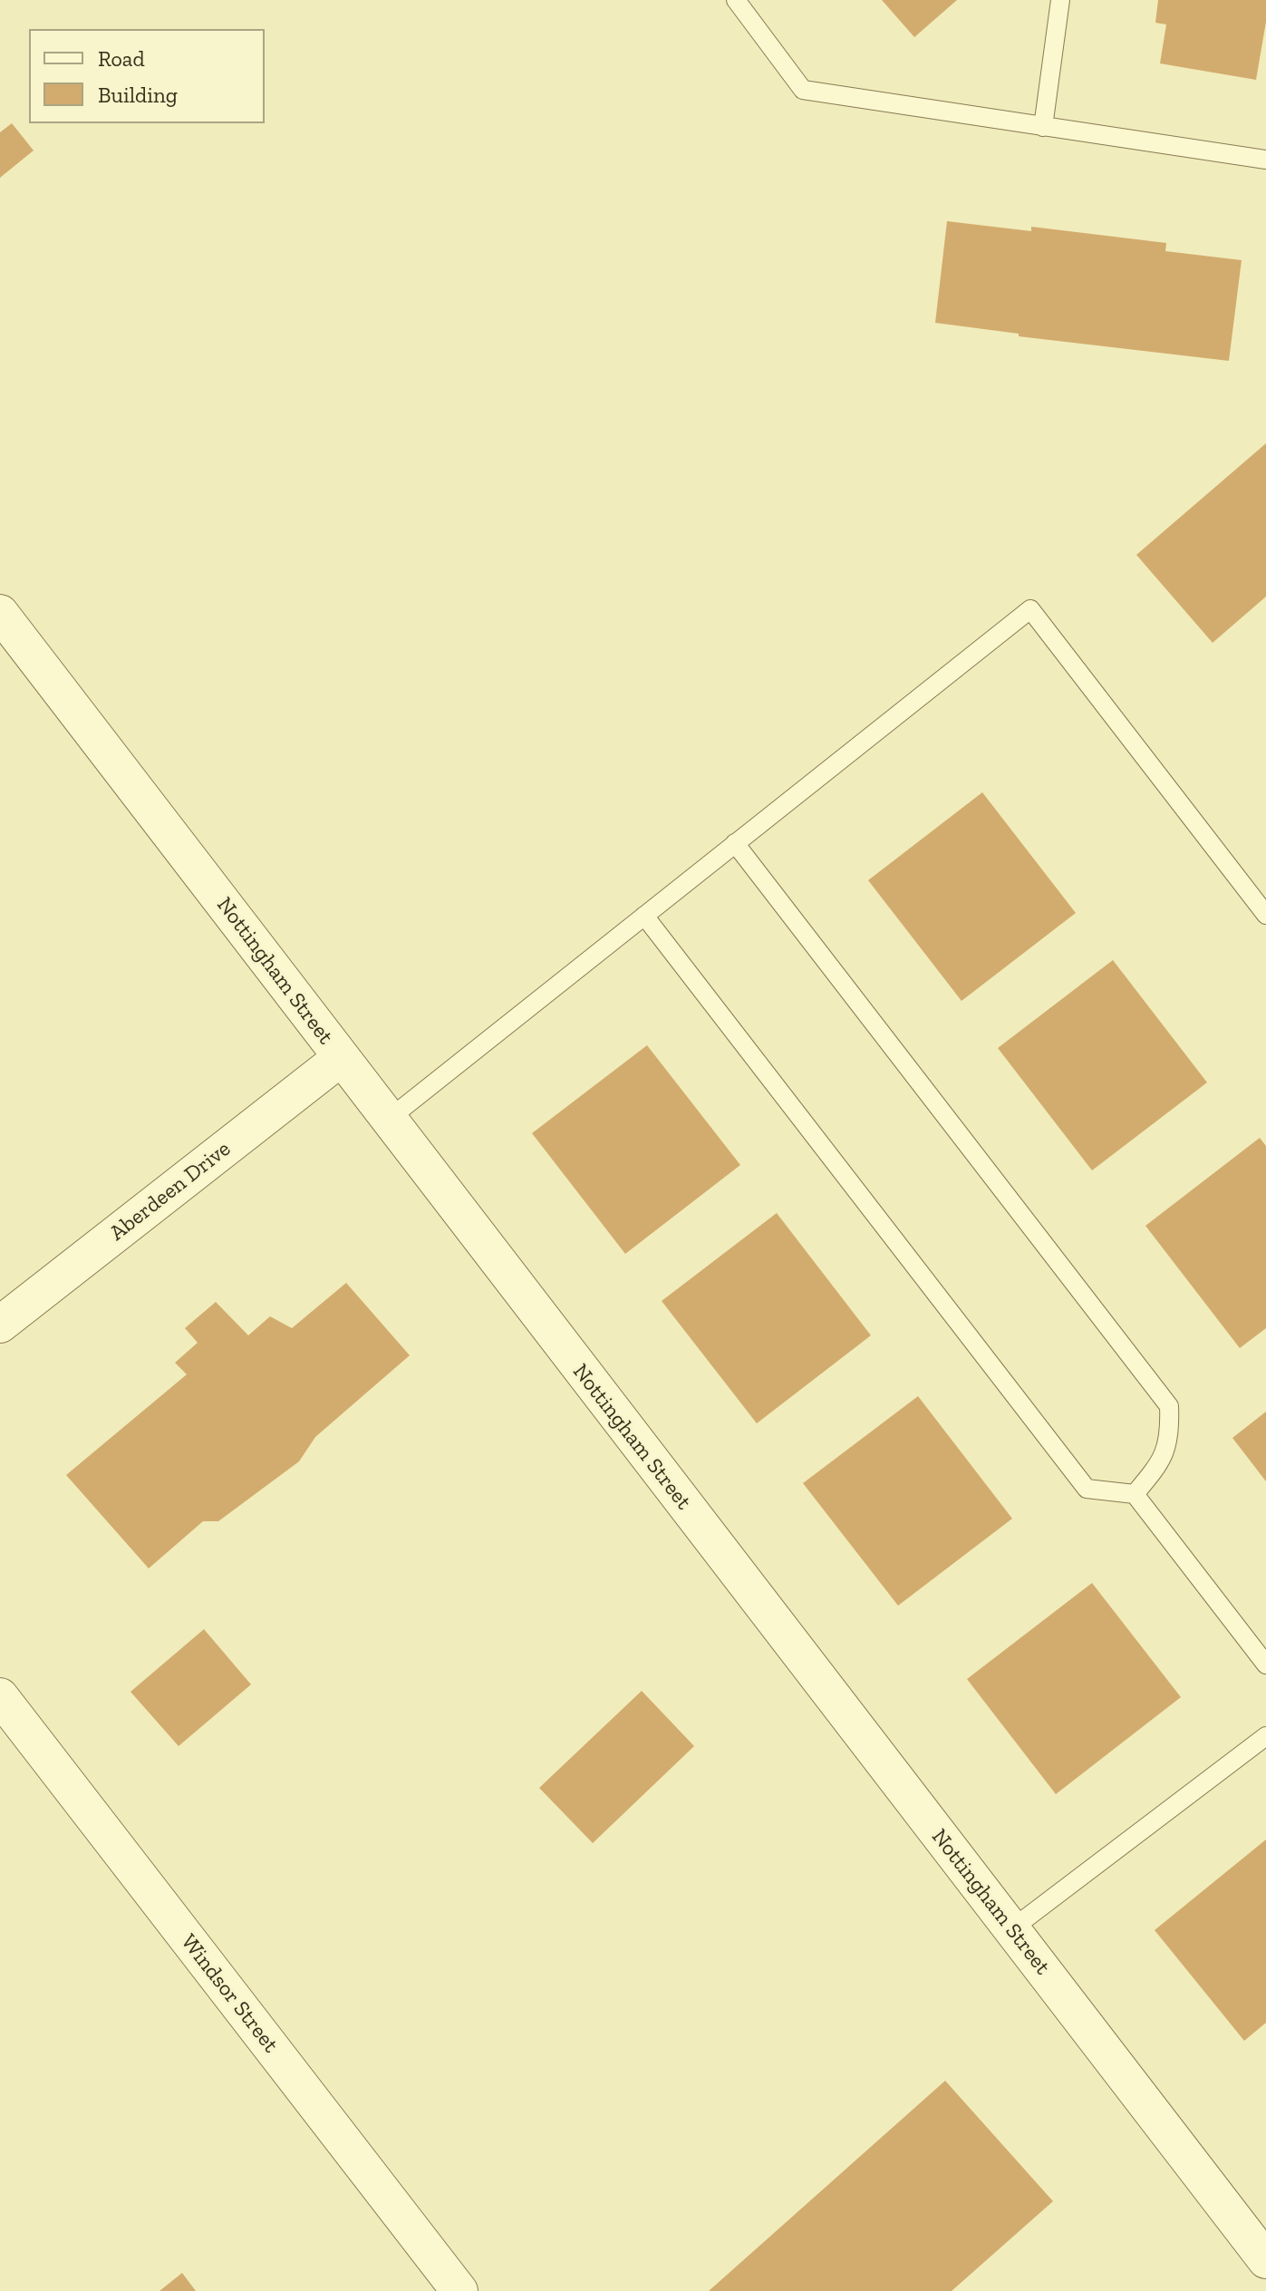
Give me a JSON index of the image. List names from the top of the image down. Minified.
{"streets":{"street":["Nottingham Street","Aberdeen Drive","Windsor Street"]},"crossings":[["Nottingham Street","Aberdeen Drive"]],"legend":["Road","Building"]}
